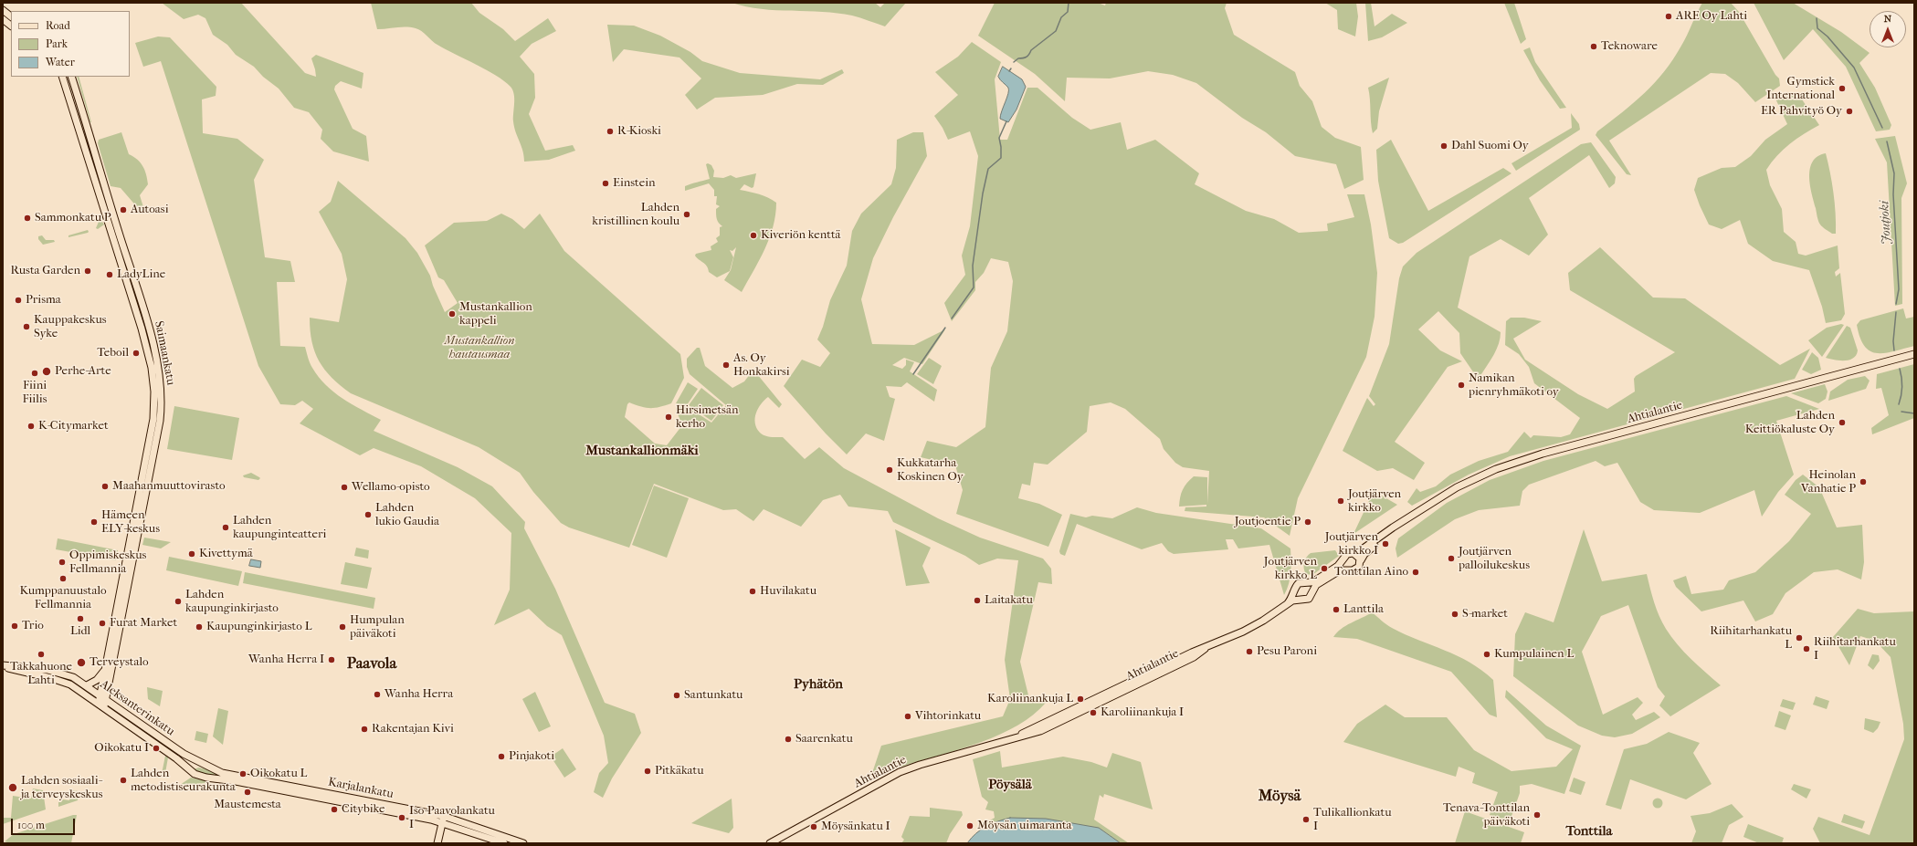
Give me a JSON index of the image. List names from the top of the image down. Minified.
{"streets":{"main road":["Saimaankatu","Ahtialantie","Aleksanterinkatu","Karjalankatu"]},"crossings":[["Saimaankatu","Aleksanterinkatu"],["Aleksanterinkatu","Karjalankatu"]],"districts":["Mustankallionmäki","Paavola","Pyhätön","Pöysälä","Möysä","Tonttila"],"water":["Joutjoki"],"parks":["Mustankallion hautausmaa"],"places":["ARE Oy Lahti","Teknoware","Gymstick International","ER Pahvityö Oy","R-Kioski","Dahl Suomi Oy","Einstein","Autoasi","Lahden kristillinen koulu","Sammonkatu P","Kiveriön kenttä","Rusta Garden","LadyLine","Prisma","Mustankallion kappeli","Kauppakeskus Syke","Teboil","As. Oy Honkakirsi","Perhe-Arte","Fiini Fiilis","Namikan pienryhmäkoti oy","Hirsimetsän kerho","Lahden Keittiökaluste Oy","K-Citymarket","Kukkatarha Koskinen Oy","Heinolan Vanhatie P","Maahanmuuttovirasto","Wellamo-opisto","Joutjärven kirkko","Lahden lukio Gaudia","Hämeen ELY-keskus","Joutjoentie P","Lahden kaupunginteatteri","Joutjärven kirkko I","Kivettymä","Joutjärven palloilukeskus","Oppimiskeskus Fellmannia","Joutjärven kirkko L","Tonttilan Aino","Kumppanuustalo Fellmannia","Huvilakatu","Laitakatu","Lahden kaupunginkirjasto","Lanttila","S-market","Lidl","Furat Market","Trio","Kaupunginkirjasto L","Humpulan päiväkoti","Riihitarhankatu L","Riihitarhankatu I","Pesu Paroni","Takkahuone Lahti","Kumpulainen L","Wanha Herra I","Terveystalo","Wanha Herra","Santunkatu","Karoliinankuja L","Karoliinankuja I","Vihtorinkatu","Rakentajan Kivi","Saarenkatu","Oikokatu I","Pinjakoti","Pitkäkatu","Oikokatu L","Lahden metodistiseurakunta","Lahden sosiaali- ja terveyskeskus","Maustemesta","Citybike","Tenava-Tonttilan päiväkoti","Iso-Paavolankatu I","Tulikallionkatu I","Möysän uimaranta","Möysänkatu I"],"legend":["Road","Park","Water"],"scale_bar":"100 m","north":"top"}
